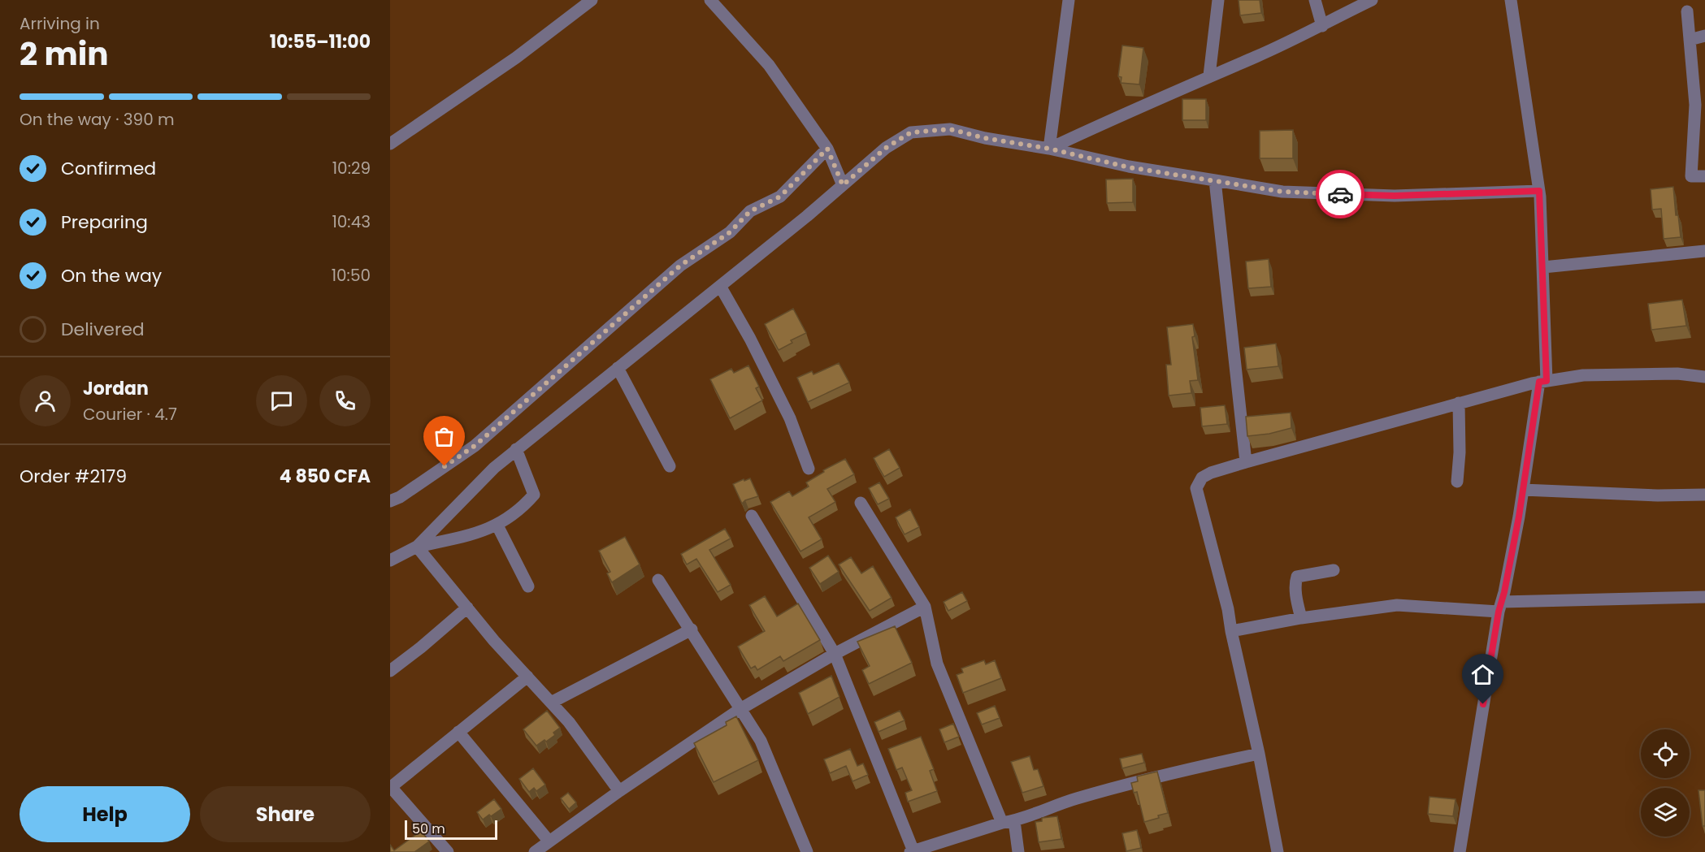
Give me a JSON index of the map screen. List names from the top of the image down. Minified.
{"scale_bar":"50 m","page":{"heading":["2 min","Arriving in","10:55–11:00"],"panel":["Jordan","Courier · 4.7","Order #2179","4 850 CFA"],"bar":"On the way · 390 m","list":[["Confirmed","10:29"],["Preparing","10:43"],["On the way","10:50"],"Delivered"],"buttons":["Help","Share"],"scale":"50 m"}}
